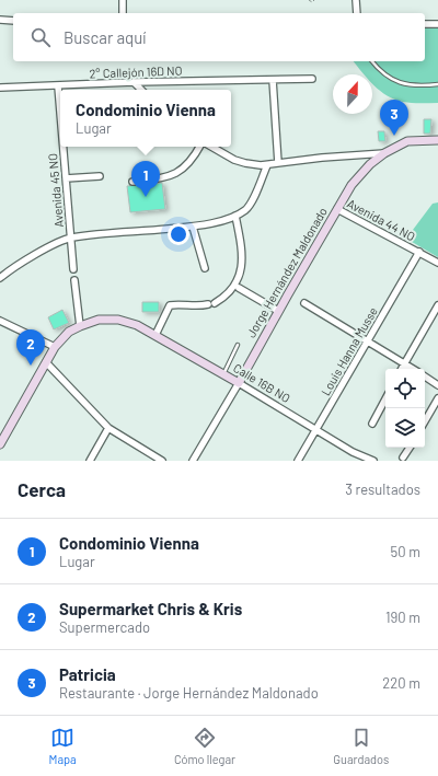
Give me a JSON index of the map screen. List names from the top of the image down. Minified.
{"streets":{"street":["2° Callejón 16D NO","Avenida 45 NO","Avenida 44 NO","Jorge Hernández Maldonado","Louis Hanna Musse","Calle 16B NO"]},"crossings":[["2° Callejón 16D NO","Avenida 45 NO"],["Avenida 44 NO","Jorge Hernández Maldonado"],["Avenida 44 NO","Louis Hanna Musse"],["Jorge Hernández Maldonado","Calle 16B NO"],["Louis Hanna Musse","Calle 16B NO"]],"north":"top","page":{"search":"Buscar aquí","popup":["Condominio Vienna","Lugar"],"pins":["3","1","2"],"heading":["Cerca","3 resultados"],"list":[{"mark":"1","name":"Condominio Vienna","note":"Lugar","value":"50 m"},{"mark":"2","name":"Supermarket Chris & Kris","note":"Supermercado","value":"190 m"},{"mark":"3","name":"Patricia","note":"Restaurante · Jorge Hernández Maldonado","value":"220 m"}],"nav":["Mapa","Cómo llegar","Guardados"]}}
